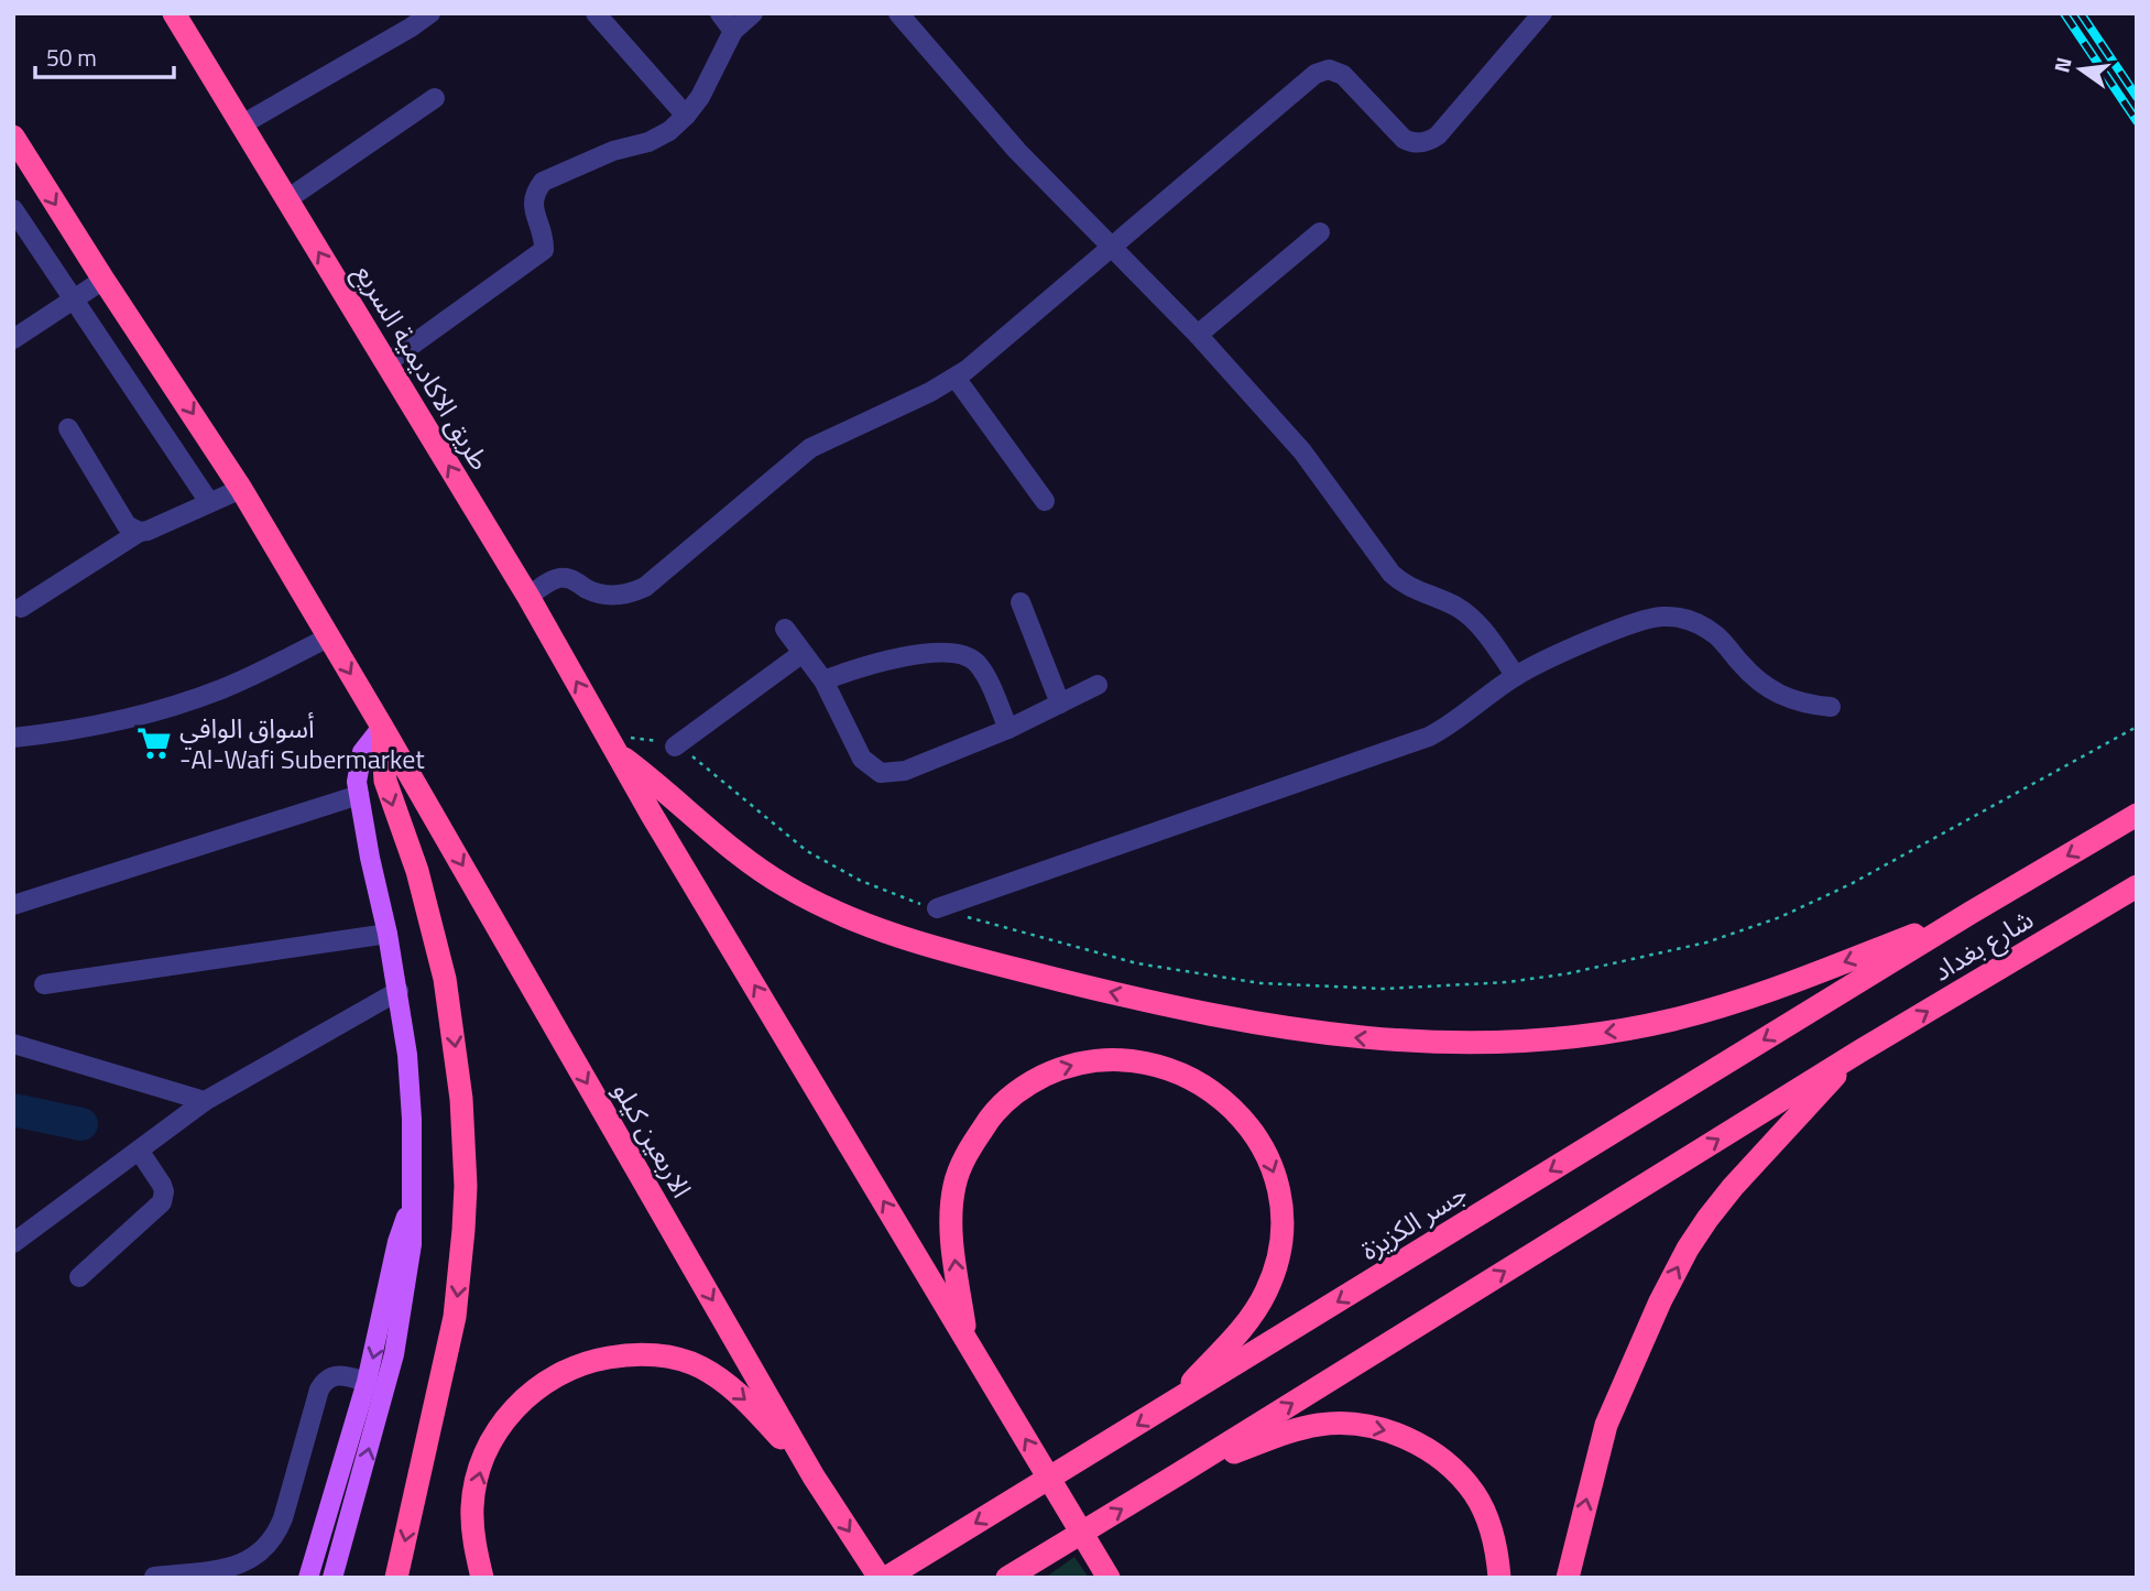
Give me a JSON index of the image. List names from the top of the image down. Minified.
{"streets":{"highway":["طريق الاكاديمية السريع","شارع بغداد","الاربعين كيلو","جسر الكزيزة"]},"crossings":[["شارع بغداد","جسر الكزيزة"]],"places":{"supermarket":["أسواق الوافي -Al-Wafi Subermarket"]},"scale_bar":"50 m","north":"left"}
